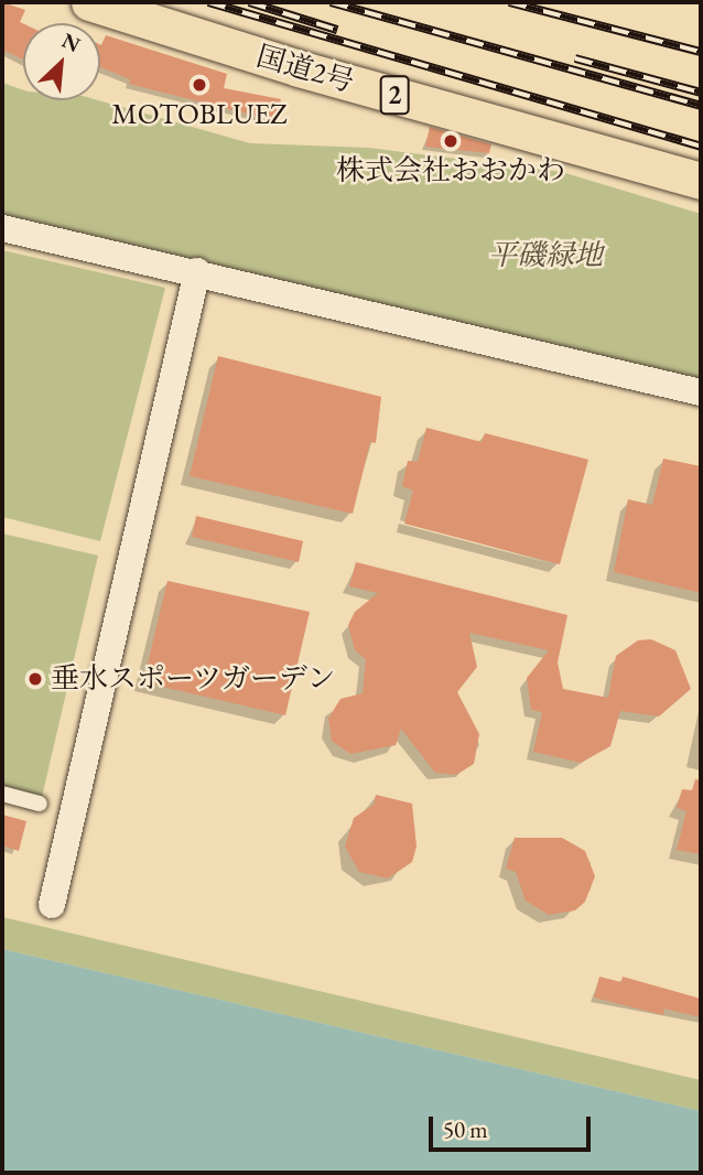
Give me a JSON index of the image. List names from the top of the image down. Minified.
{"streets":{"highway":["国道2号","2"]},"parks":["平磯緑地"],"places":["MOTOBLUEZ","株式会社おおかわ","垂水スポーツガーデン"],"scale_bar":"50 m","north":"top right"}
